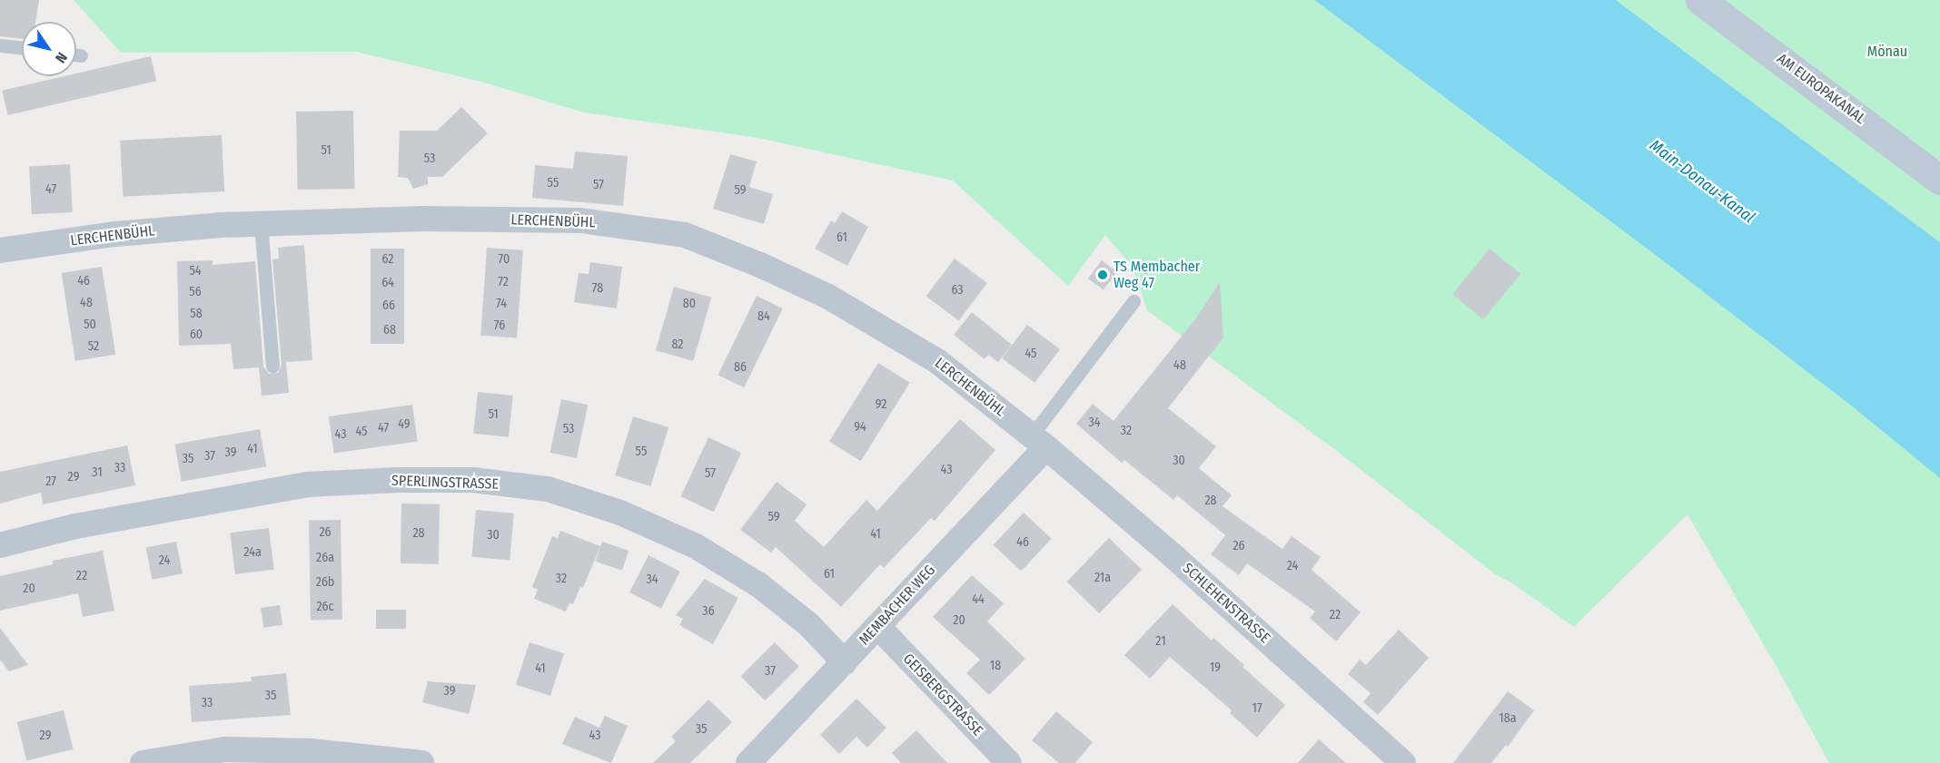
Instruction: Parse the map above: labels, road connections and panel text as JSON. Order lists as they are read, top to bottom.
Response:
{
  "streets": {
    "main road": ["AM EUROPAKANAL"],
    "street": [
      "LERCHENBÜHL",
      "SPERLINGSTRASSE",
      "SCHLEHENSTRASSE",
      "MEMBACHER WEG",
      "GEISBERGSTRASSE"
    ]
  },
  "crossings": [
    ["LERCHENBÜHL", "SCHLEHENSTRASSE"],
    ["LERCHENBÜHL", "MEMBACHER WEG"],
    ["SPERLINGSTRASSE", "MEMBACHER WEG"],
    ["SCHLEHENSTRASSE", "MEMBACHER WEG"],
    ["MEMBACHER WEG", "GEISBERGSTRASSE"]
  ],
  "water": ["Main-Donau-Kanal"],
  "parks": ["Mönau"],
  "places": ["TS Membacher Weg 47"],
  "house_numbers": [
    "51",
    "53",
    "55",
    "57",
    "47",
    "59",
    "61",
    "62",
    "70",
    "54",
    "46",
    "72",
    "64",
    "78",
    "63",
    "56",
    "48",
    "74",
    "80",
    "66",
    "58",
    "84",
    "50",
    "76",
    "68",
    "60",
    "82",
    "52",
    "45",
    "48",
    "86",
    "92",
    "51",
    "34",
    "49",
    "94",
    "47",
    "53",
    "32",
    "45",
    "43",
    "41",
    "55",
    "39",
    "37",
    "35",
    "30",
    "33",
    "43",
    "31",
    "57",
    "29",
    "27",
    "28",
    "59",
    "26",
    "28",
    "41",
    "30",
    "46",
    "26",
    "24a",
    "26a",
    "24",
    "24",
    "61",
    "22",
    "21a",
    "32",
    "34",
    "26b",
    "20",
    "44",
    "26c",
    "36",
    "22",
    "20",
    "21",
    "18",
    "19",
    "41",
    "37",
    "39",
    "35",
    "33",
    "17",
    "18a",
    "35",
    "29",
    "43"
  ],
  "north": "bottom right"
}
